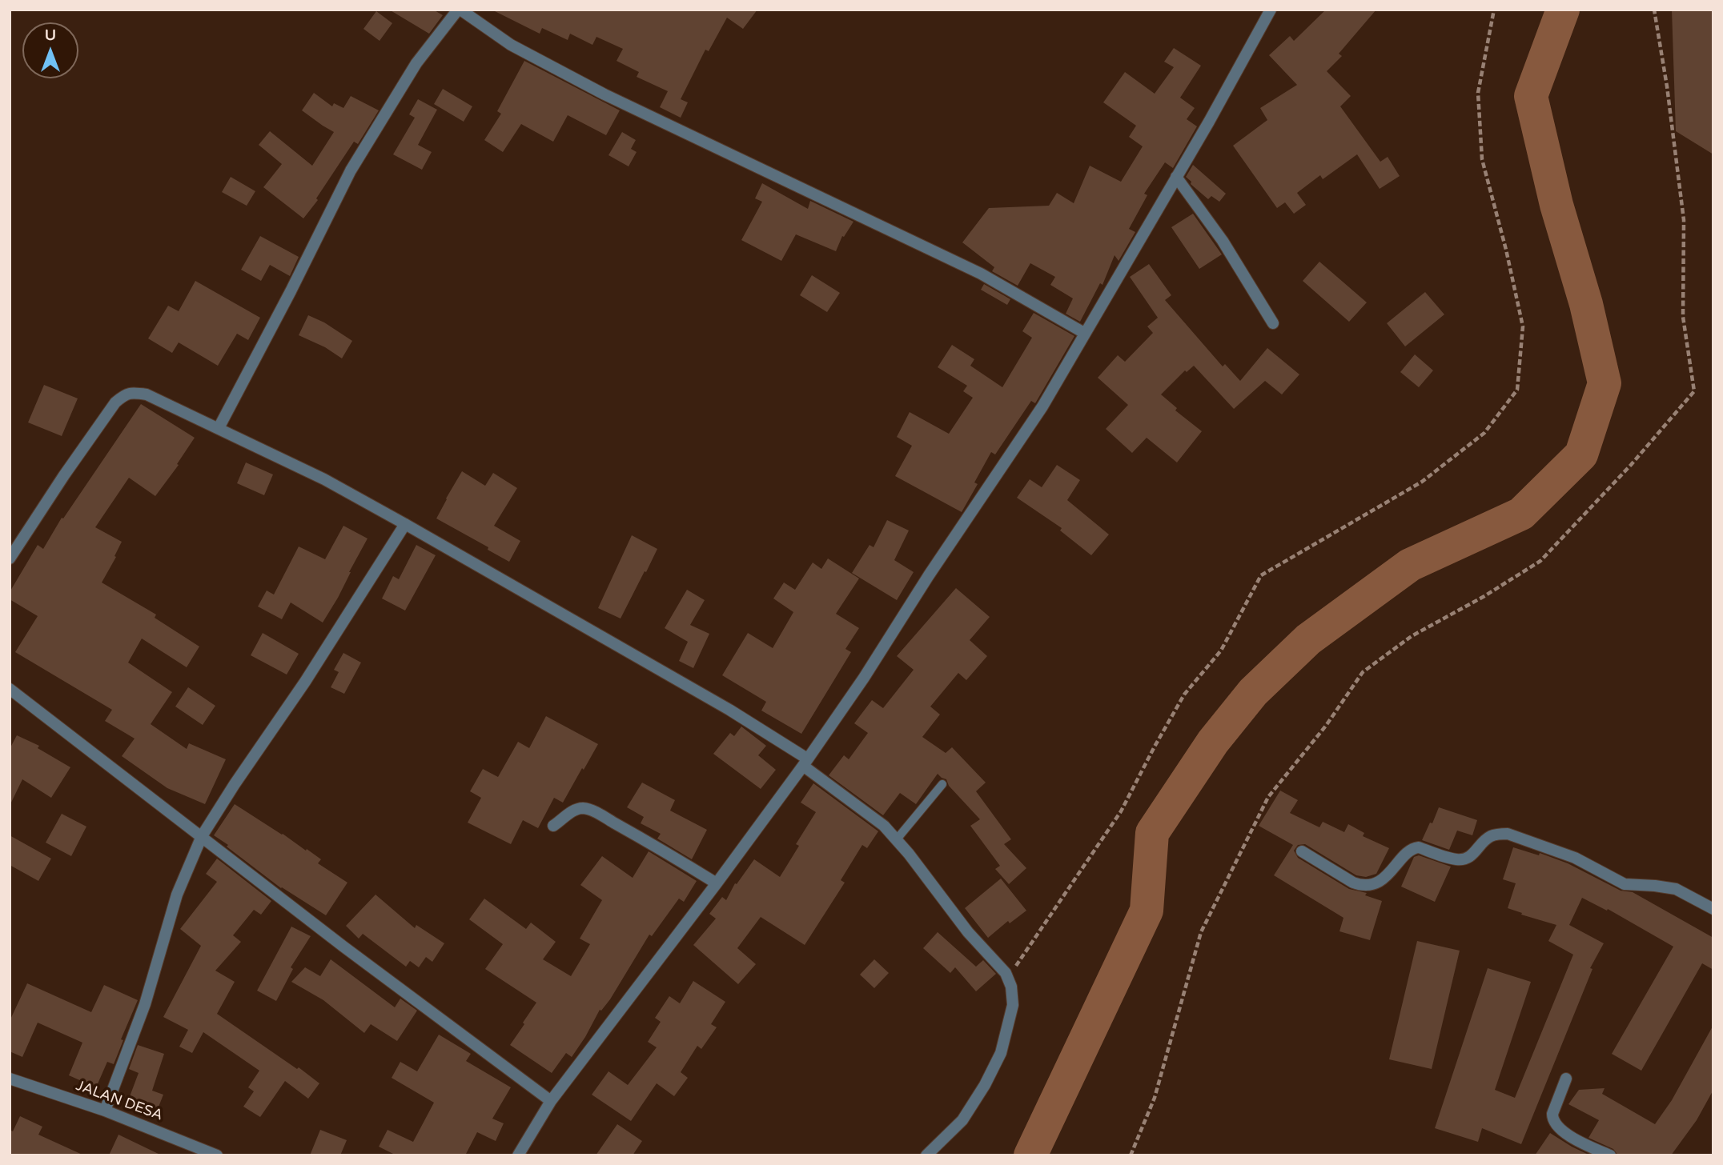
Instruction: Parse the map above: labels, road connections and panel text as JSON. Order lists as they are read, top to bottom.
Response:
{
  "streets": {
    "street": ["JALAN DESA"]
  },
  "north": "top"
}
